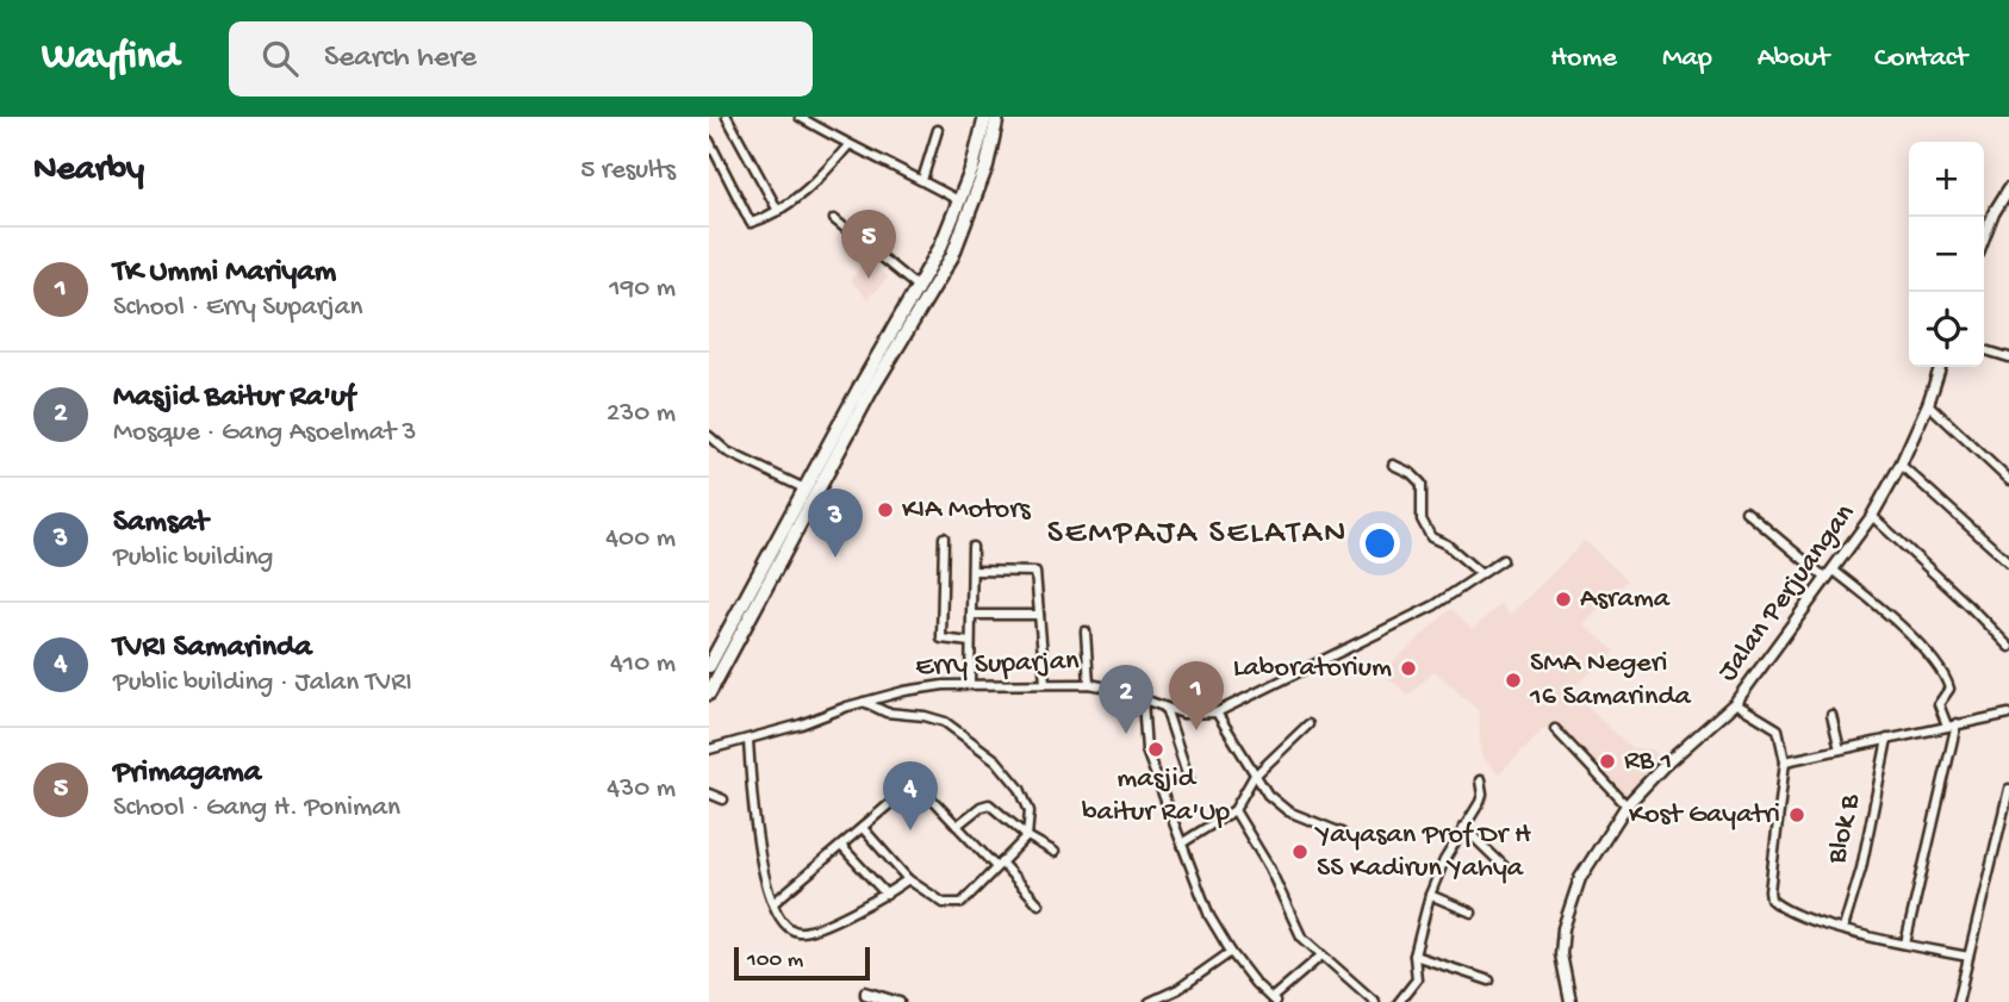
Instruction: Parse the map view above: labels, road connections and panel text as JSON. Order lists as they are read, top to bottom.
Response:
{
  "streets": {
    "street": ["Jalan Perjuangan", "Erry Suparjan", "Blok B"]
  },
  "districts": ["SEMPAJA SELATAN"],
  "places": [
    "KIA Motors",
    "Asrama",
    "Laboratorium",
    "SMA Negeri 16 Samarinda",
    "masjid baitur Ra'Up",
    "RB 1",
    "Kost Gayatri",
    "Yayasan Prof Dr H SS Kadirun Yahya"
  ],
  "scale_bar": "100 m",
  "page": {
    "header": "Wayfind",
    "search": "Search here",
    "nav": [
      "Home",
      "Map",
      "About",
      "Contact"
    ],
    "heading": ["Nearby", "5 results"],
    "map_buttons": ["+", "−"],
    "pins": [
      "5",
      "3",
      "1",
      "2",
      "4"
    ],
    "list": [
      {
        "mark": "1",
        "name": "TK Ummi Mariyam",
        "note": "School · Erry Suparjan",
        "value": "190 m"
      },
      {
        "mark": "2",
        "name": "Masjid Baitur Ra'uf",
        "note": "Mosque · Gang Asoelmat 3",
        "value": "230 m"
      },
      {
        "mark": "3",
        "name": "Samsat",
        "note": "Public building",
        "value": "400 m"
      },
      {
        "mark": "4",
        "name": "TVRI Samarinda",
        "note": "Public building · Jalan TVRI",
        "value": "410 m"
      },
      {
        "mark": "5",
        "name": "Primagama",
        "note": "School · Gang H. Poniman",
        "value": "430 m"
      }
    ],
    "scale": "100 m"
  }
}
